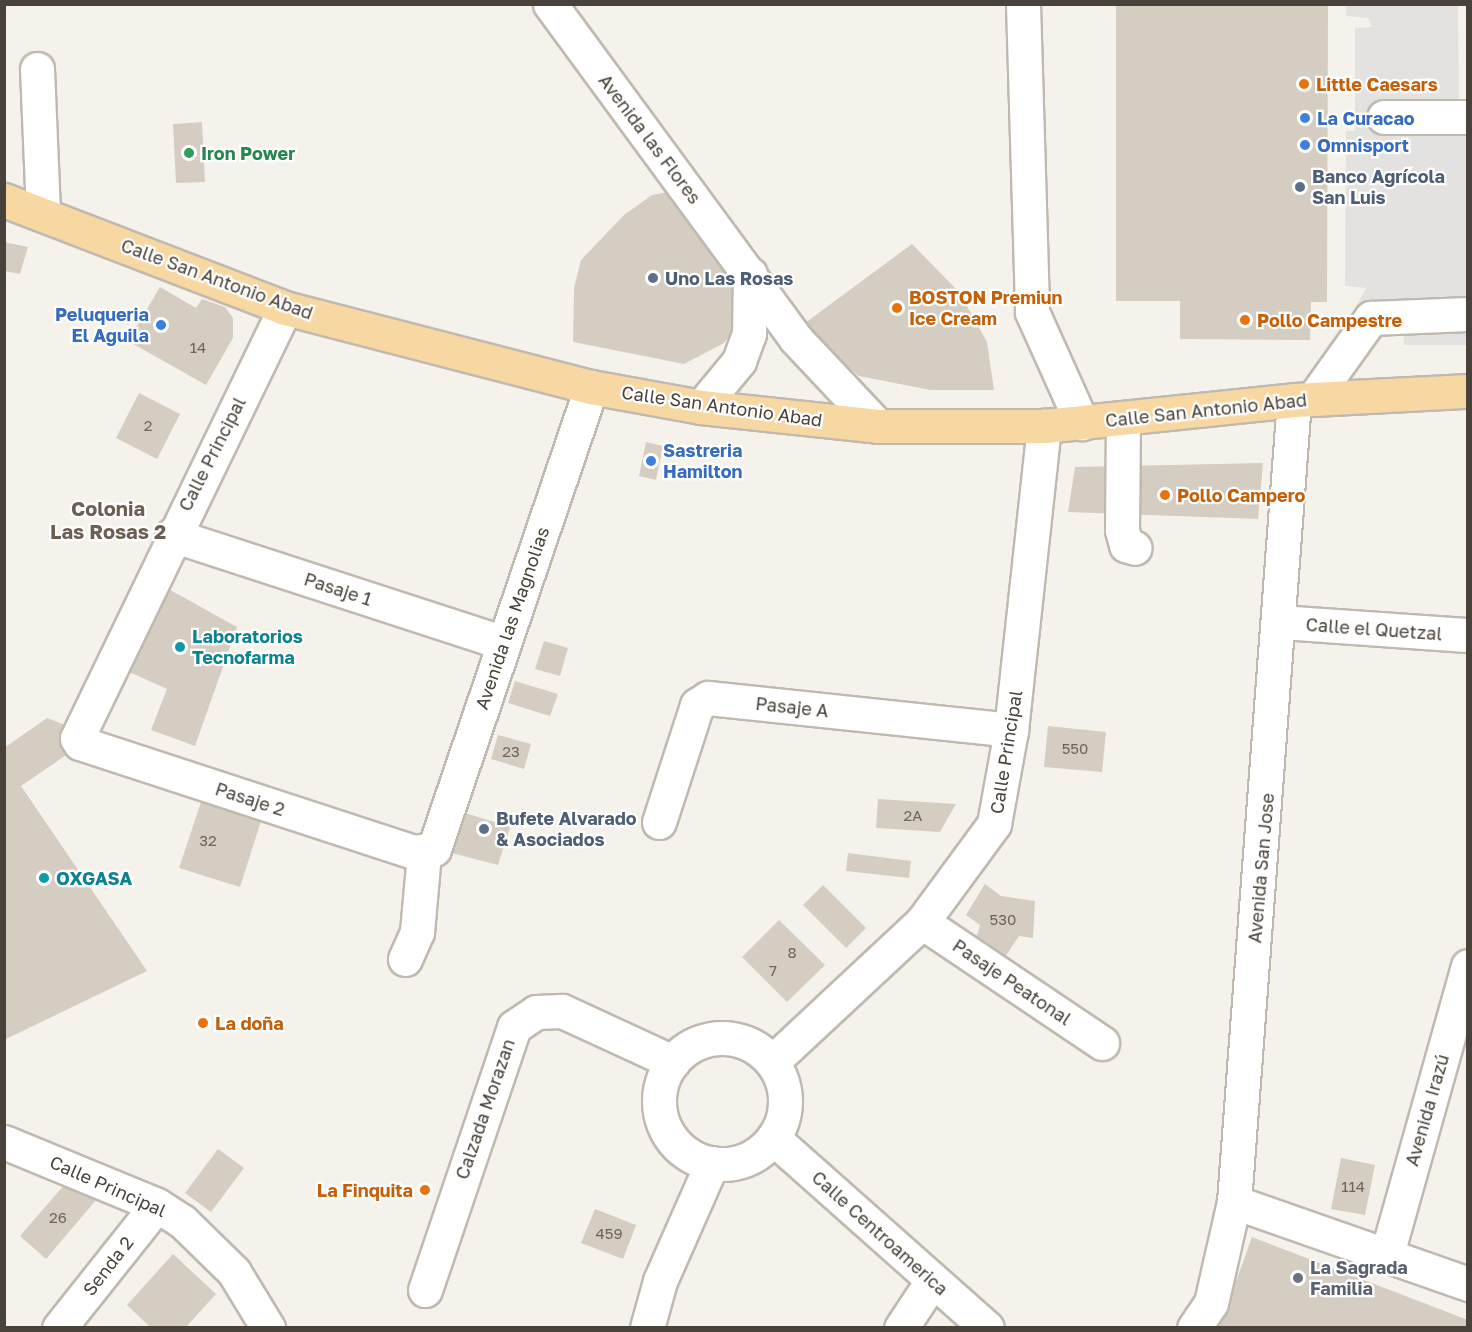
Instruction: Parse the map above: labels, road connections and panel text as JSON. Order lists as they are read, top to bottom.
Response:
{
  "streets": {
    "main road": ["Calle San Antonio Abad"],
    "street": [
      "Avenida las Flores",
      "Calle Principal",
      "Pasaje 1",
      "Avenida las Magnolias",
      "Calle el Quetzal",
      "Pasaje A",
      "Pasaje 2",
      "Avenida San Jose",
      "Pasaje Peatonal",
      "Calzada Morazan",
      "Avenida Irazú",
      "Calle Centroamerica",
      "Senda 2"
    ]
  },
  "crossings": [
    ["Avenida las Flores", "Calle San Antonio Abad"],
    ["Calle San Antonio Abad", "Calle Principal"],
    ["Calle San Antonio Abad", "Avenida las Magnolias"],
    ["Calle San Antonio Abad", "Avenida San Jose"],
    ["Calle Principal", "Pasaje 1"],
    ["Calle Principal", "Pasaje A"],
    ["Calle Principal", "Pasaje 2"],
    ["Calle Principal", "Pasaje Peatonal"],
    ["Calle Principal", "Calzada Morazan"],
    ["Calle Principal", "Calle Centroamerica"],
    ["Calle Principal", "Senda 2"],
    ["Pasaje 1", "Avenida las Magnolias"],
    ["Avenida las Magnolias", "Pasaje 2"],
    ["Calle el Quetzal", "Avenida San Jose"],
    ["Calzada Morazan", "Calle Centroamerica"]
  ],
  "districts": ["Colonia Las Rosas 2"],
  "places": [
    "Little Caesars",
    "La Curacao",
    "Omnisport",
    "Iron Power",
    "Banco Agrícola San Luis",
    "Uno Las Rosas",
    "BOSTON Premiun Ice Cream",
    "Pollo Campestre",
    "Peluqueria El Aguila",
    "Sastreria Hamilton",
    "Pollo Campero",
    "Laboratorios Tecnofarma",
    "Bufete Alvarado & Asociados",
    "OXGASA",
    "La doña",
    "La Finquita",
    "La Sagrada Familia"
  ],
  "house_numbers": [
    "14",
    "2",
    "550",
    "23",
    "2A",
    "32",
    "530",
    "8",
    "7",
    "114",
    "26",
    "459"
  ]
}
